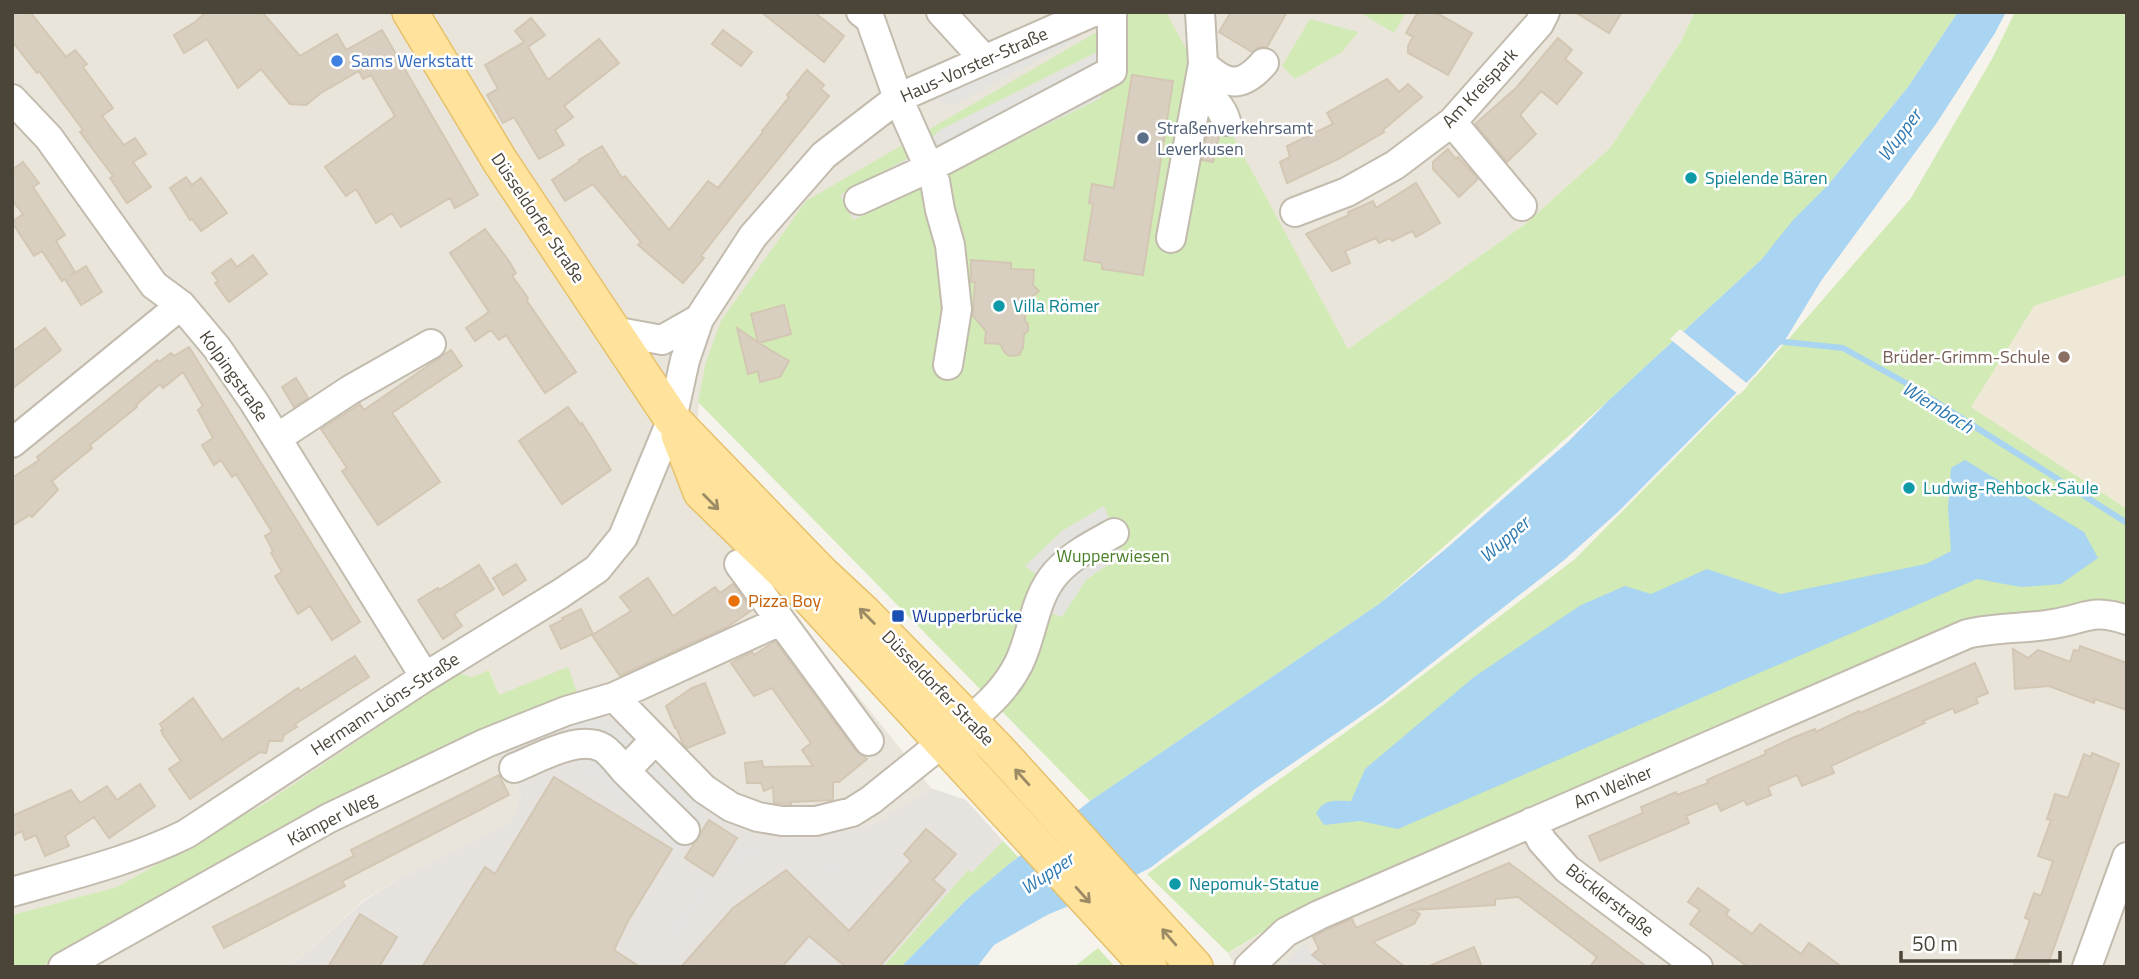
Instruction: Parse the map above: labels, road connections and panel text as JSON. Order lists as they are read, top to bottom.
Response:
{
  "streets": {
    "main road": ["Düsseldorfer Straße"],
    "street": [
      "Haus-Vorster-Straße",
      "Am Kreispark",
      "Kolpingstraße",
      "Hermann-Löns-Straße",
      "Am Weiher",
      "Kämper Weg",
      "Böcklerstraße"
    ]
  },
  "crossings": [
    ["Haus-Vorster-Straße", "Düsseldorfer Straße"],
    ["Haus-Vorster-Straße", "Hermann-Löns-Straße"],
    ["Düsseldorfer Straße", "Hermann-Löns-Straße"],
    ["Kolpingstraße", "Hermann-Löns-Straße"],
    ["Am Weiher", "Böcklerstraße"]
  ],
  "water": ["Wupper", "Wiembach"],
  "parks": ["Wupperwiesen"],
  "places": {
    "other": [
      "Sams Werkstatt",
      "Straßenverkehrsamt Leverkusen",
      "Spielende Bären",
      "Villa Römer",
      "Brüder-Grimm-Schule",
      "Ludwig-Rehbock-Säule",
      "Pizza Boy",
      "Nepomuk-Statue"
    ],
    "transit": ["Wupperbrücke"]
  },
  "scale_bar": "50 m"
}
